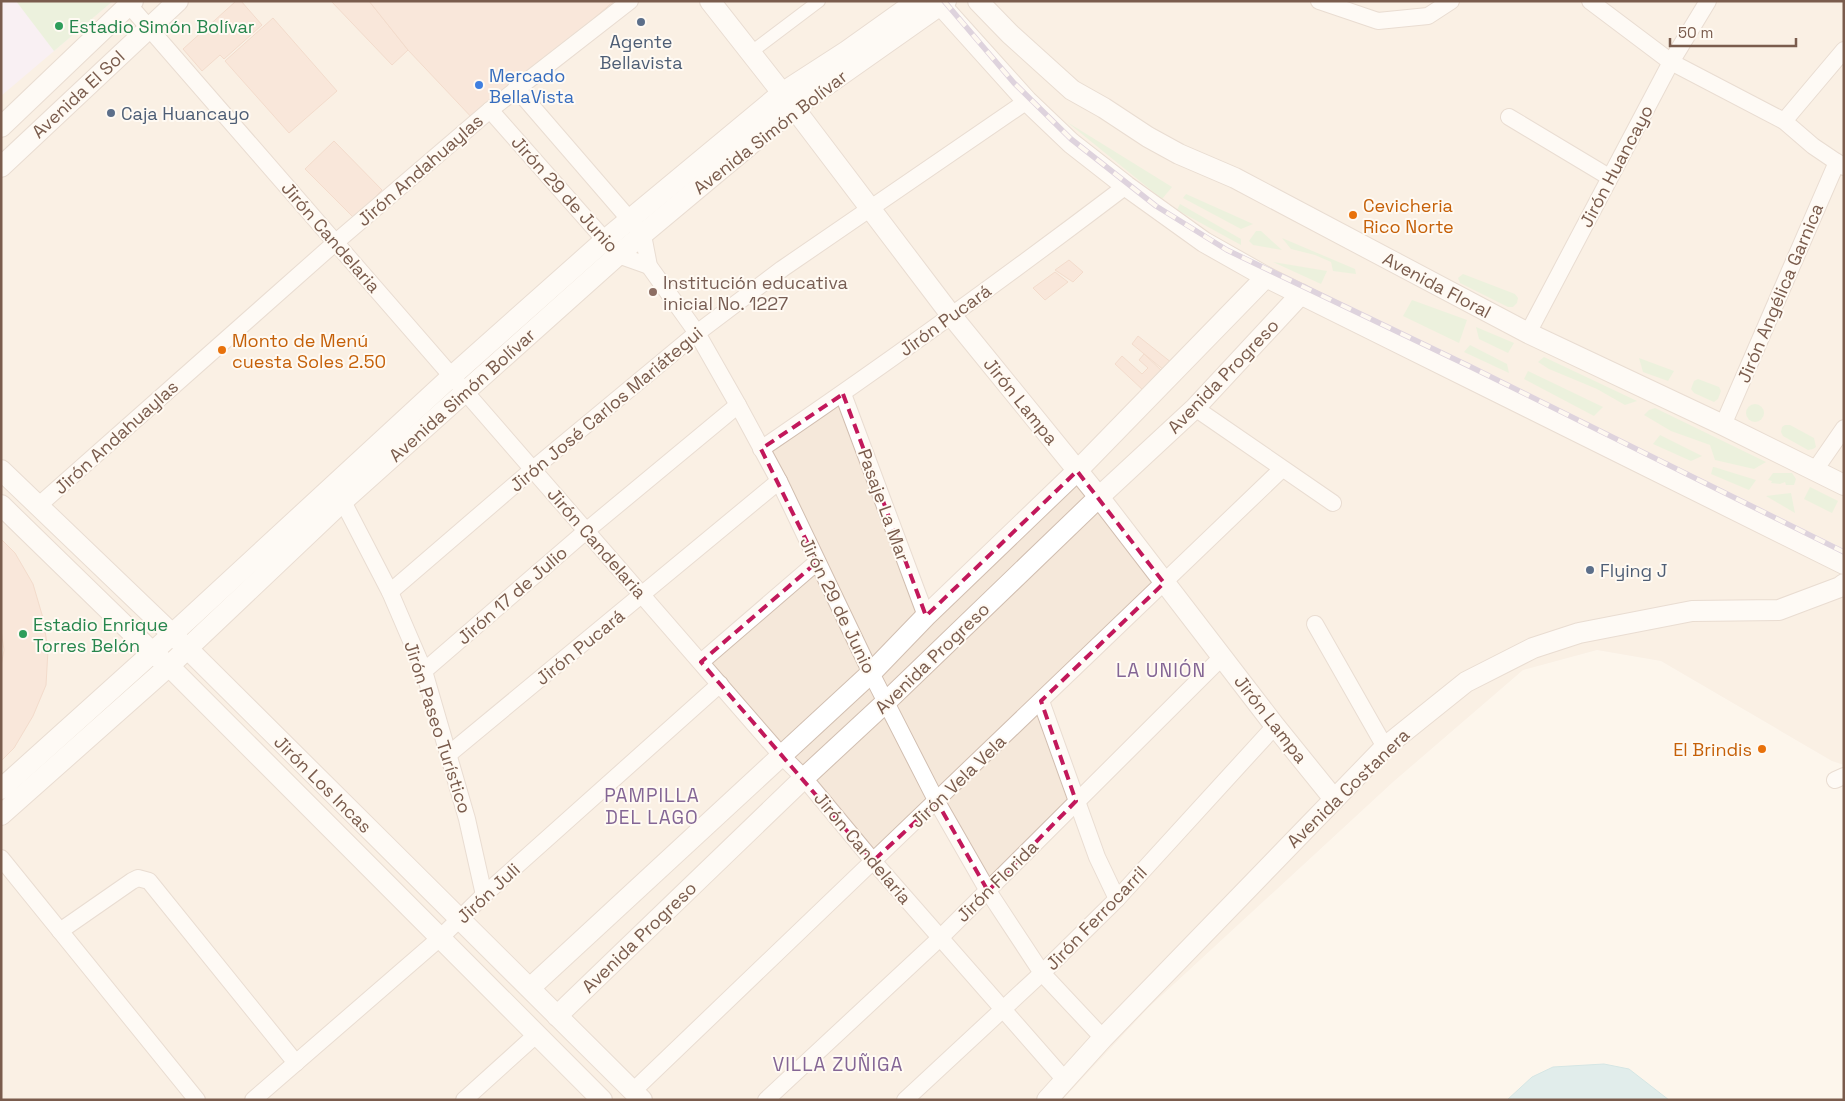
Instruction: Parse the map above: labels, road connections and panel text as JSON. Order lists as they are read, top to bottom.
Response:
{
  "streets": {
    "street": [
      "Avenida El Sol",
      "Avenida Simón Bolívar",
      "Jirón Huancayo",
      "Jirón Andahuaylas",
      "Jirón 29 de Junio",
      "Jirón Candelaria",
      "Avenida Floral",
      "Jirón Angélica Garnica",
      "Jirón Pucará",
      "Avenida Progreso",
      "Jirón Lampa",
      "Jirón José Carlos Mariátegui",
      "Pasaje La Mar",
      "Jirón 17 de Julio",
      "Jirón Paseo Turístico",
      "Jirón Vela Vela",
      "Jirón Los Incas",
      "Avenida Costanera",
      "Jirón Florida",
      "Jirón Juli",
      "Jirón Ferrocarril"
    ]
  },
  "crossings": [
    ["Avenida El Sol", "Jirón Candelaria"],
    ["Avenida Simón Bolívar", "Jirón 29 de Junio"],
    ["Avenida Simón Bolívar", "Jirón Candelaria"],
    ["Avenida Simón Bolívar", "Jirón Lampa"],
    ["Avenida Simón Bolívar", "Jirón Paseo Turístico"],
    ["Avenida Simón Bolívar", "Jirón Los Incas"],
    ["Jirón Huancayo", "Avenida Floral"],
    ["Jirón Andahuaylas", "Jirón 29 de Junio"],
    ["Jirón Andahuaylas", "Jirón Candelaria"],
    ["Jirón Andahuaylas", "Jirón Los Incas"],
    ["Jirón 29 de Junio", "Jirón Pucará"],
    ["Jirón 29 de Junio", "Avenida Progreso"],
    ["Jirón 29 de Junio", "Jirón José Carlos Mariátegui"],
    ["Jirón 29 de Junio", "Jirón 17 de Julio"],
    ["Jirón 29 de Junio", "Jirón Vela Vela"],
    ["Jirón 29 de Junio", "Avenida Costanera"],
    ["Jirón 29 de Junio", "Jirón Florida"],
    ["Jirón 29 de Junio", "Jirón Ferrocarril"],
    ["Jirón Candelaria", "Jirón Pucará"],
    ["Jirón Candelaria", "Avenida Progreso"],
    ["Jirón Candelaria", "Jirón José Carlos Mariátegui"],
    ["Jirón Candelaria", "Jirón 17 de Julio"],
    ["Jirón Candelaria", "Jirón Vela Vela"],
    ["Jirón Candelaria", "Avenida Costanera"],
    ["Jirón Candelaria", "Jirón Florida"],
    ["Jirón Candelaria", "Jirón Juli"],
    ["Jirón Candelaria", "Jirón Ferrocarril"],
    ["Avenida Floral", "Jirón Angélica Garnica"],
    ["Jirón Pucará", "Jirón Lampa"],
    ["Jirón Pucará", "Pasaje La Mar"],
    ["Jirón Pucará", "Jirón Paseo Turístico"],
    ["Avenida Progreso", "Jirón Lampa"],
    ["Avenida Progreso", "Pasaje La Mar"],
    ["Avenida Progreso", "Jirón Los Incas"],
    ["Jirón Lampa", "Jirón José Carlos Mariátegui"],
    ["Jirón Lampa", "Jirón Vela Vela"],
    ["Jirón Lampa", "Avenida Costanera"],
    ["Jirón Lampa", "Jirón Florida"],
    ["Jirón Lampa", "Jirón Ferrocarril"],
    ["Jirón José Carlos Mariátegui", "Jirón Paseo Turístico"],
    ["Jirón 17 de Julio", "Jirón Paseo Turístico"],
    ["Jirón Paseo Turístico", "Jirón Juli"],
    ["Jirón Vela Vela", "Jirón Los Incas"],
    ["Jirón Los Incas", "Jirón Juli"]
  ],
  "districts": ["LA UNIÓN", "PAMPILLA DEL LAGO", "VILLA ZUÑIGA"],
  "places": [
    "Agente Bellavista",
    "Estadio Simón Bolívar",
    "Mercado BellaVista",
    "Caja Huancayo",
    "Cevicheria Rico Norte",
    "Institución educativa inicial No. 1227",
    "Monto de Menú cuesta Soles 2.50",
    "Flying J",
    "Estadio Enrique Torres Belón",
    "El Brindis"
  ],
  "scale_bar": "50 m"
}
